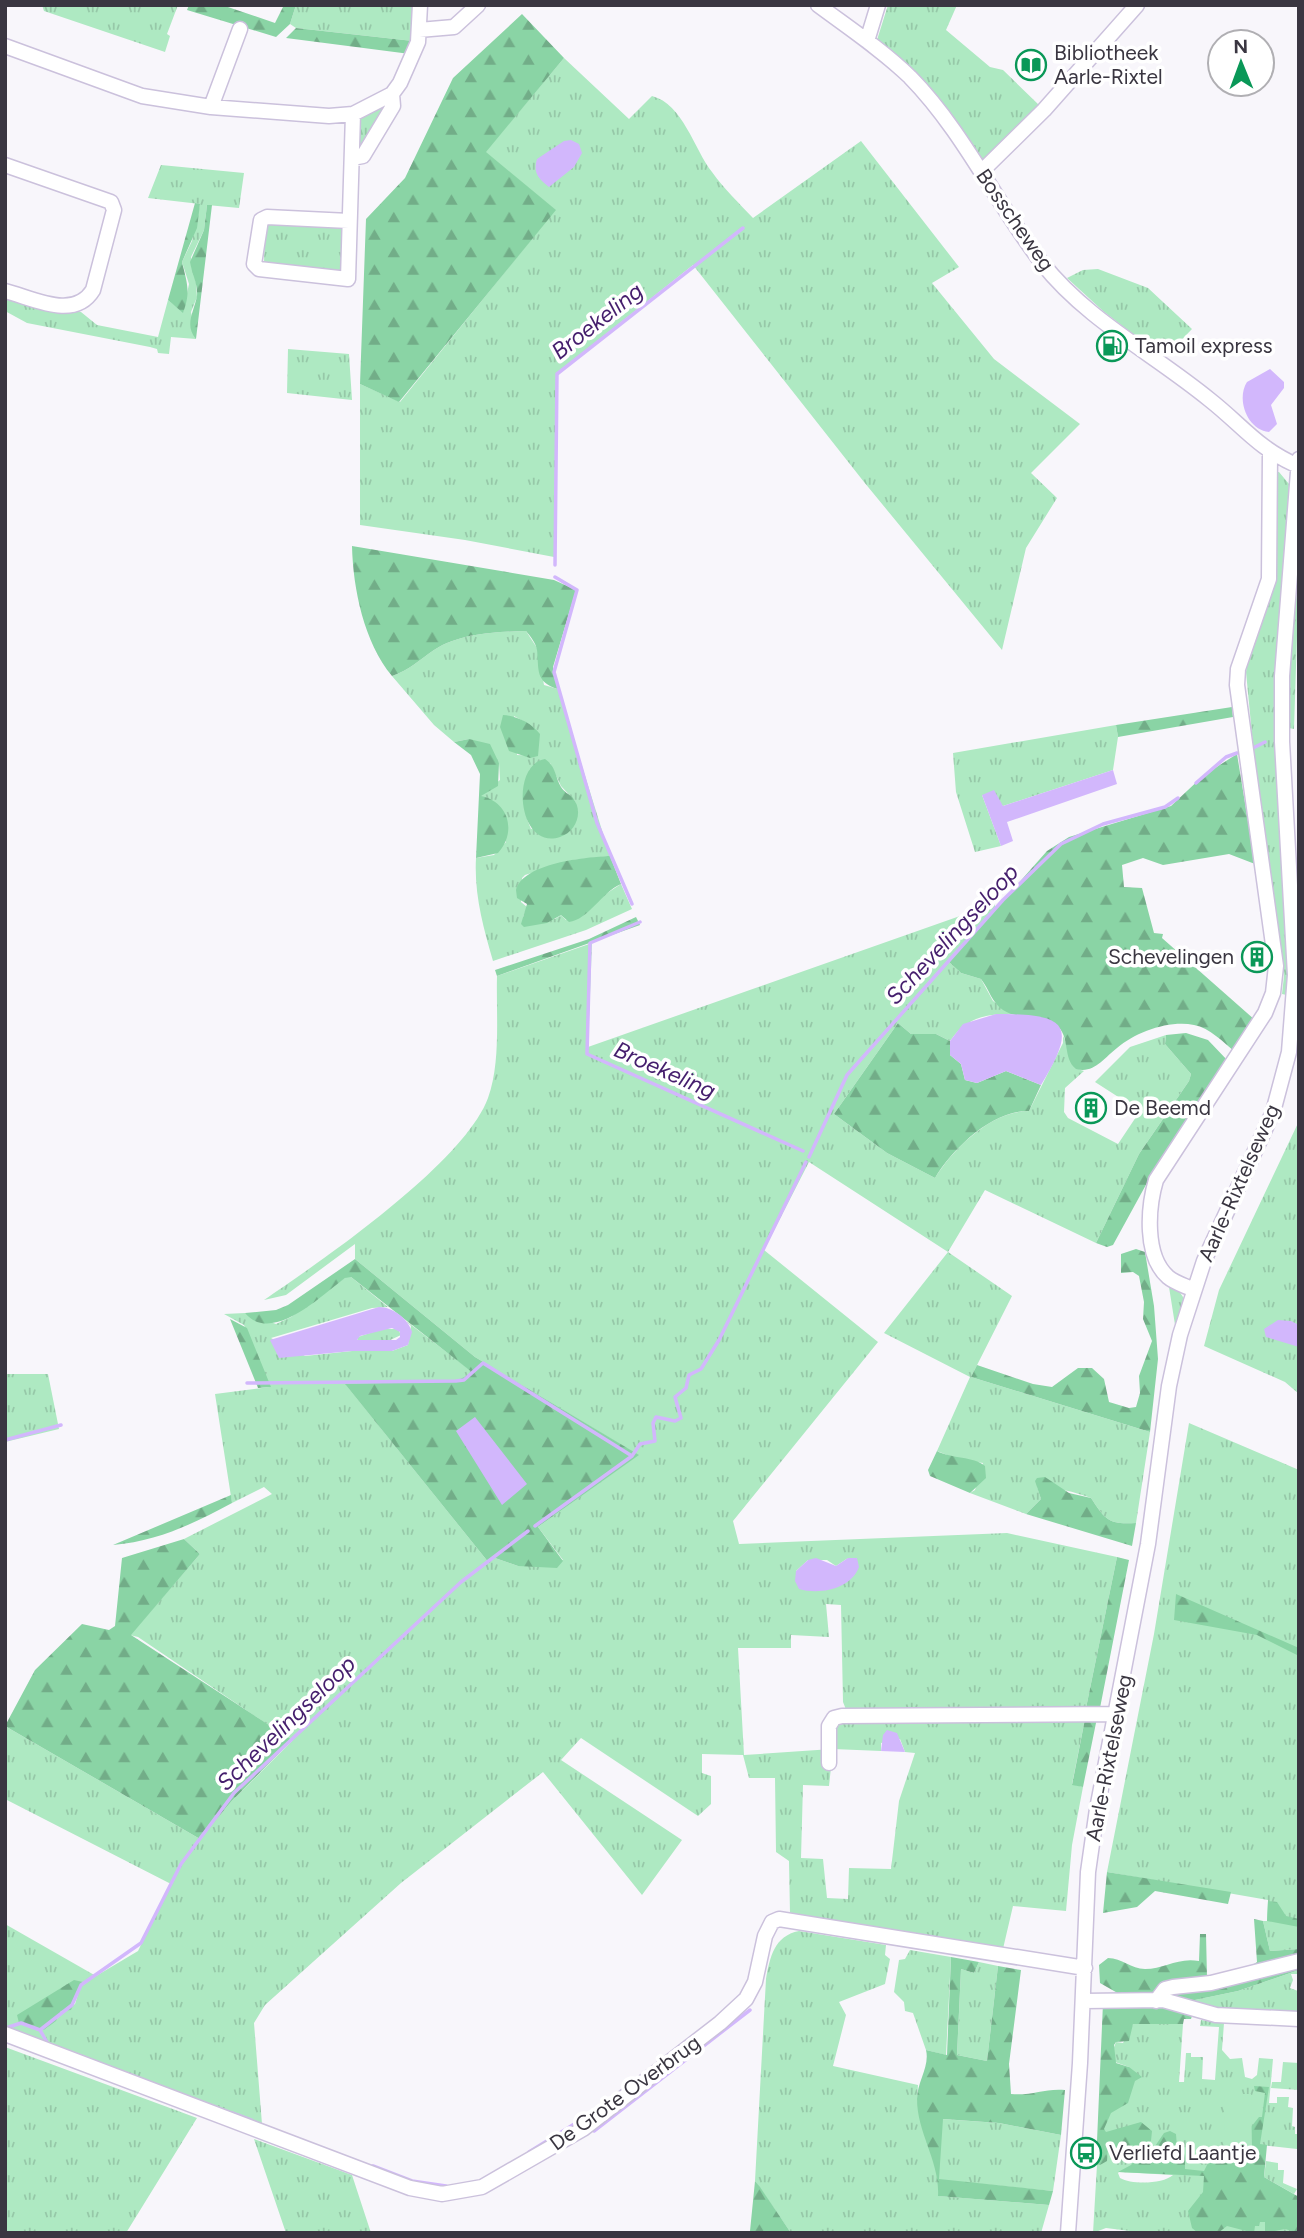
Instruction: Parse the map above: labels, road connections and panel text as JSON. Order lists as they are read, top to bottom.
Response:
{
  "streets": {
    "street": ["Bosscheweg", "Aarle-Rixtelseweg", "De Grote Overbrug"]
  },
  "crossings": [
    ["Bosscheweg", "Aarle-Rixtelseweg"],
    ["Aarle-Rixtelseweg", "De Grote Overbrug"]
  ],
  "water": ["Broekeling", "Schevelingseloop"],
  "places": {
    "library": ["Bibliotheek Aarle-Rixtel"],
    "fuel station": ["Tamoil express"],
    "building": ["Schevelingen", "De Beemd"],
    "bus stop": ["Verliefd Laantje"]
  },
  "north": "top"
}
